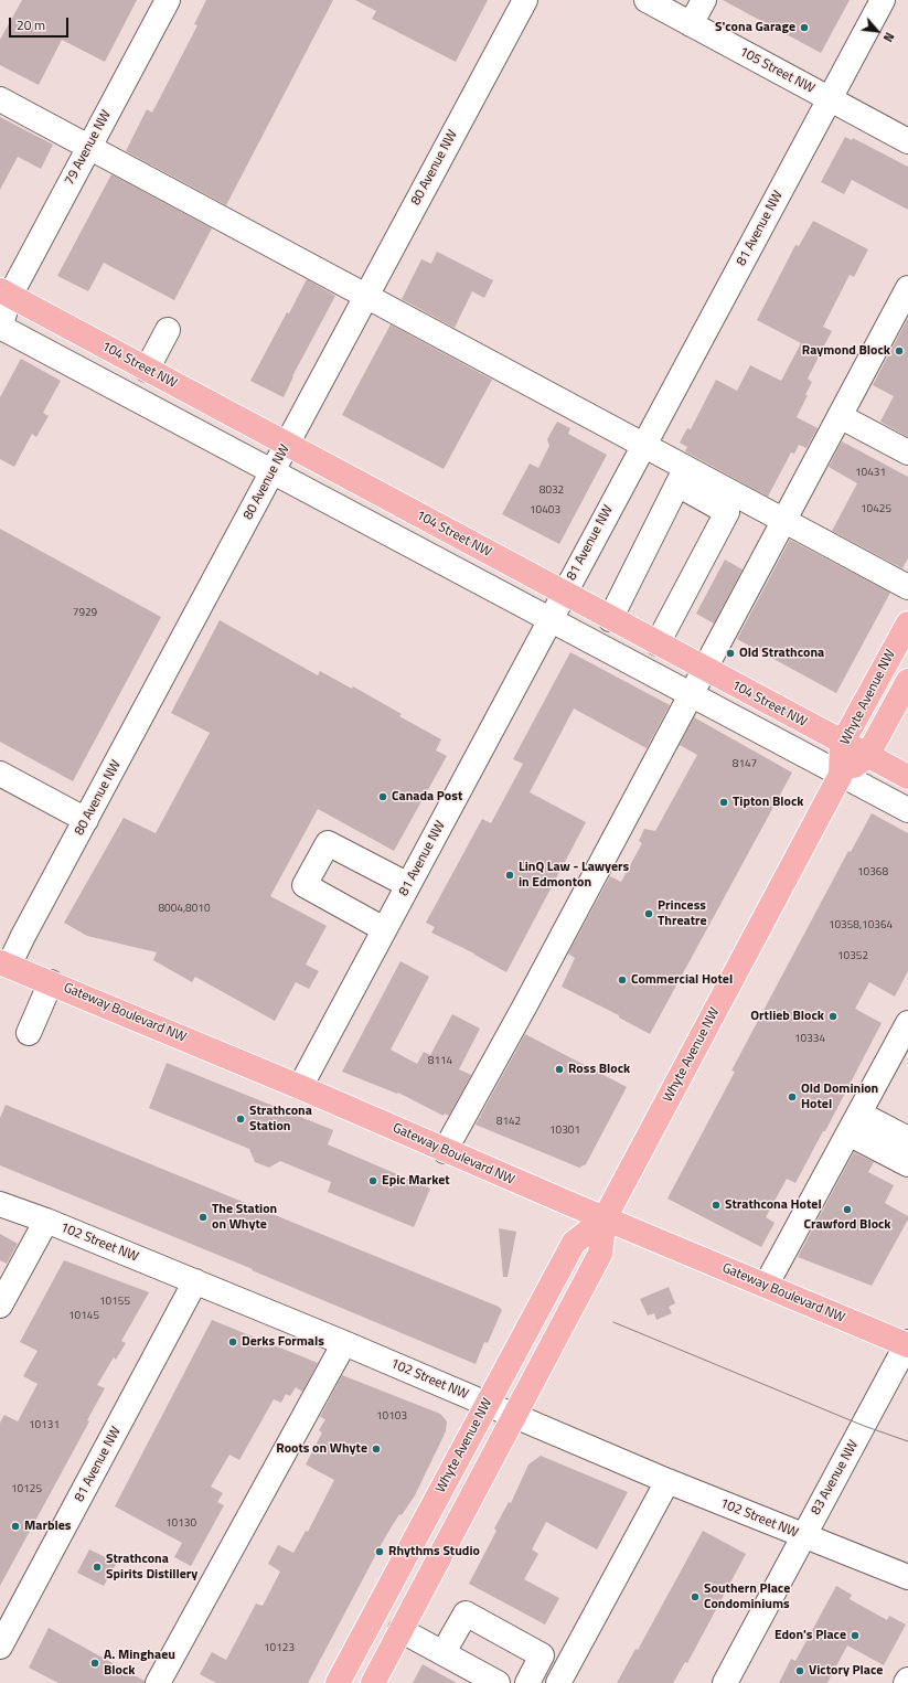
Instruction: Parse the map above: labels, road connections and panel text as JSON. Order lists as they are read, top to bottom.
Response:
{
  "streets": {
    "main road": ["104 Street NW", "Whyte Avenue NW", "Gateway Boulevard NW"],
    "street": [
      "105 Street NW",
      "79 Avenue NW",
      "80 Avenue NW",
      "81 Avenue NW",
      "102 Street NW",
      "83 Avenue NW"
    ]
  },
  "crossings": [
    ["105 Street NW", "81 Avenue NW"],
    ["79 Avenue NW", "104 Street NW"],
    ["80 Avenue NW", "104 Street NW"],
    ["80 Avenue NW", "Gateway Boulevard NW"],
    ["81 Avenue NW", "104 Street NW"],
    ["81 Avenue NW", "Gateway Boulevard NW"],
    ["81 Avenue NW", "102 Street NW"],
    ["104 Street NW", "Whyte Avenue NW"],
    ["Whyte Avenue NW", "Gateway Boulevard NW"],
    ["Whyte Avenue NW", "102 Street NW"],
    ["Gateway Boulevard NW", "83 Avenue NW"],
    ["102 Street NW", "83 Avenue NW"]
  ],
  "places": [
    "S'cona Garage",
    "Raymond Block",
    "Old Strathcona",
    "Canada Post",
    "Tipton Block",
    "LinQ Law - Lawyers in Edmonton",
    "Princess Threatre",
    "Commercial Hotel",
    "Ortlieb Block",
    "Ross Block",
    "Old Dominion Hotel",
    "Strathcona Station",
    "Epic Market",
    "Strathcona Hotel",
    "Crawford Block",
    "The Station on Whyte",
    "Derks Formals",
    "Roots on Whyte",
    "Marbles",
    "Rhythms Studio",
    "Strathcona Spirits Distillery",
    "Southern Place Condominiums",
    "Edon's Place",
    "A. Minghaeu Block",
    "Victory Place"
  ],
  "house_numbers": [
    "10431",
    "8032",
    "10425",
    "10403",
    "7929",
    "8147",
    "10368",
    "8004,8010",
    "10358,10364",
    "10352",
    "10334",
    "8114",
    "8142",
    "10301",
    "10155",
    "10145",
    "10103",
    "10131",
    "10125",
    "10130",
    "10123"
  ],
  "scale_bar": "20 m",
  "north": "bottom right"
}
